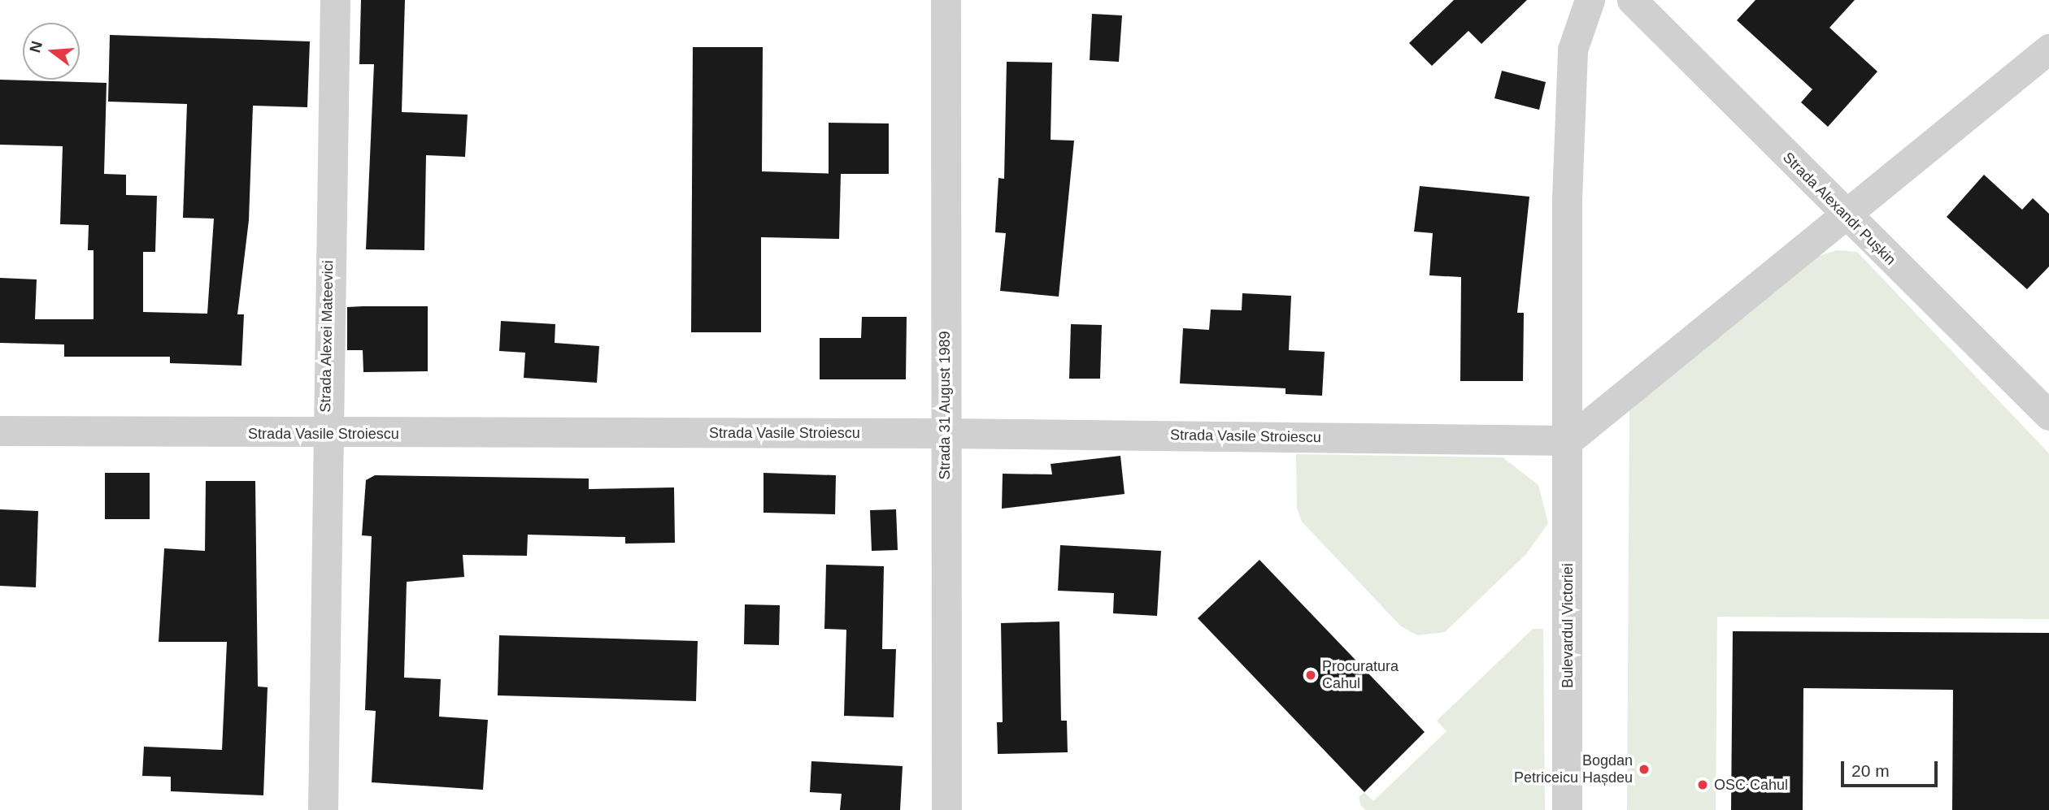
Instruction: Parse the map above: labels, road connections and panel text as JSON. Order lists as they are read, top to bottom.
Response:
{
  "streets": {
    "street": [
      "Strada Alexandr Pușkin",
      "Strada Alexei Mateevici",
      "Strada 31 August 1989",
      "Strada Vasile Stroiescu",
      "Bulevardul Victoriei"
    ]
  },
  "crossings": [
    ["Strada Alexei Mateevici", "Strada Vasile Stroiescu"],
    ["Strada 31 August 1989", "Strada Vasile Stroiescu"],
    ["Strada Vasile Stroiescu", "Bulevardul Victoriei"]
  ],
  "places": ["Procuratura Cahul", "Bogdan Petriceicu Hașdeu", "OSC Cahul"],
  "scale_bar": "20 m",
  "north": "left"
}
